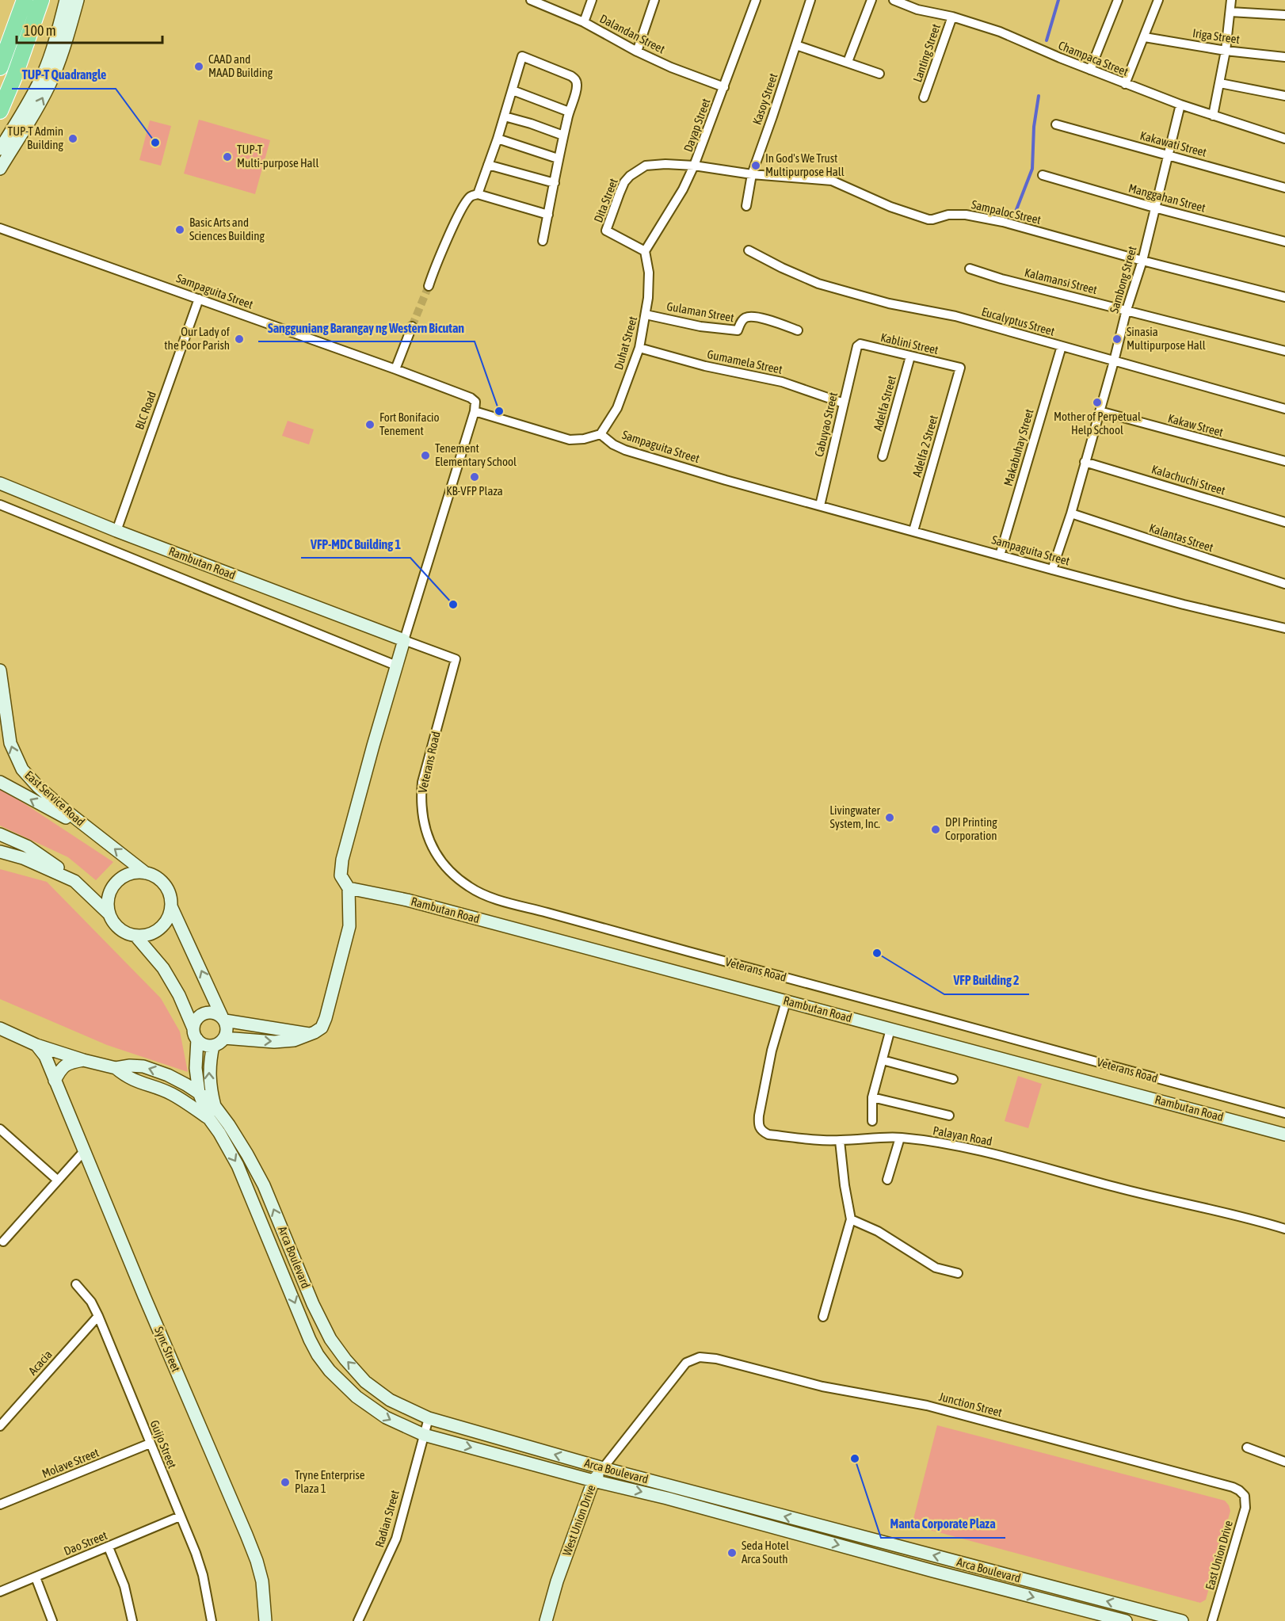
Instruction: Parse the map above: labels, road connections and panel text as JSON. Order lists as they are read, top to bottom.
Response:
{
  "streets": {
    "street": [
      "Dalandan Street",
      "Iriga Street",
      "Lanting Street",
      "Champaca Street",
      "Kasoy Street",
      "Dayap Street",
      "Kakawati Street",
      "Manggahan Street",
      "Dita Street",
      "Sampaloc Street",
      "Sambong Street",
      "Kalamansi Street",
      "Sampaguita Street",
      "Gulaman Street",
      "Eucalyptus Street",
      "Duhat Street",
      "Kablini Street",
      "Gumamela Street",
      "Adelfa Street",
      "BLC Road",
      "Cabuyao Street",
      "Kakaw Street",
      "Adelfa 2 Street",
      "Makabuhay Street",
      "Kalachuchi Street",
      "Kalantas Street",
      "Rambutan Road",
      "Veterans Road",
      "East Service Road",
      "Palayan Road",
      "Arca Boulevard",
      "Sync Street",
      "Acacia",
      "Junction Street",
      "Guijo Street",
      "Molave Street",
      "Radian Street",
      "West Union Drive",
      "Dao Street",
      "East Union Drive"
    ]
  },
  "crossings": [
    ["Dalandan Street", "Dayap Street"],
    ["Lanting Street", "Champaca Street"],
    ["Champaca Street", "Sambong Street"],
    ["Kasoy Street", "Sampaloc Street"],
    ["Dayap Street", "Dita Street"],
    ["Dayap Street", "Sampaloc Street"],
    ["Dayap Street", "Duhat Street"],
    ["Kakawati Street", "Sambong Street"],
    ["Manggahan Street", "Sambong Street"],
    ["Dita Street", "Sampaloc Street"],
    ["Dita Street", "Duhat Street"],
    ["Sampaloc Street", "Sambong Street"],
    ["Sambong Street", "Kalamansi Street"],
    ["Sambong Street", "Sampaguita Street"],
    ["Sambong Street", "Eucalyptus Street"],
    ["Sambong Street", "Kakaw Street"],
    ["Sambong Street", "Kalachuchi Street"],
    ["Sambong Street", "Kalantas Street"],
    ["Sampaguita Street", "Duhat Street"],
    ["Sampaguita Street", "BLC Road"],
    ["Sampaguita Street", "Cabuyao Street"],
    ["Sampaguita Street", "Adelfa 2 Street"],
    ["Sampaguita Street", "Makabuhay Street"],
    ["Gulaman Street", "Duhat Street"],
    ["Eucalyptus Street", "Makabuhay Street"],
    ["Duhat Street", "Gumamela Street"],
    ["Kablini Street", "Adelfa Street"],
    ["Kablini Street", "Cabuyao Street"],
    ["Kablini Street", "Adelfa 2 Street"],
    ["Gumamela Street", "Cabuyao Street"],
    ["BLC Road", "Rambutan Road"],
    ["Rambutan Road", "Veterans Road"],
    ["Rambutan Road", "Palayan Road"],
    ["East Service Road", "Arca Boulevard"],
    ["Arca Boulevard", "Sync Street"],
    ["Arca Boulevard", "Radian Street"],
    ["Arca Boulevard", "West Union Drive"],
    ["Acacia", "Guijo Street"],
    ["Junction Street", "West Union Drive"],
    ["Junction Street", "East Union Drive"],
    ["Guijo Street", "Molave Street"],
    ["Guijo Street", "Dao Street"]
  ],
  "places": [
    "CAAD and MAAD Building",
    "TUP-T Admin Building",
    "TUP-T Quadrangle",
    "TUP-T Multi-purpose Hall",
    "In God's We Trust Multipurpose Hall",
    "Basic Arts and Sciences Building",
    "Our Lady of the Poor Parish",
    "Sinasia Multipurpose Hall",
    "Mother of Perpetual Help School",
    "Sangguniang Barangay ng Western Bicutan",
    "Fort Bonifacio Tenement",
    "Tenement Elementary School",
    "KB-VFP Plaza",
    "VFP-MDC Building 1",
    "Livingwater System, Inc.",
    "DPI Printing Corporation",
    "VFP Building 2",
    "Manta Corporate Plaza",
    "Tryne Enterprise Plaza 1",
    "Seda Hotel Arca South"
  ],
  "scale_bar": "100 m"
}
